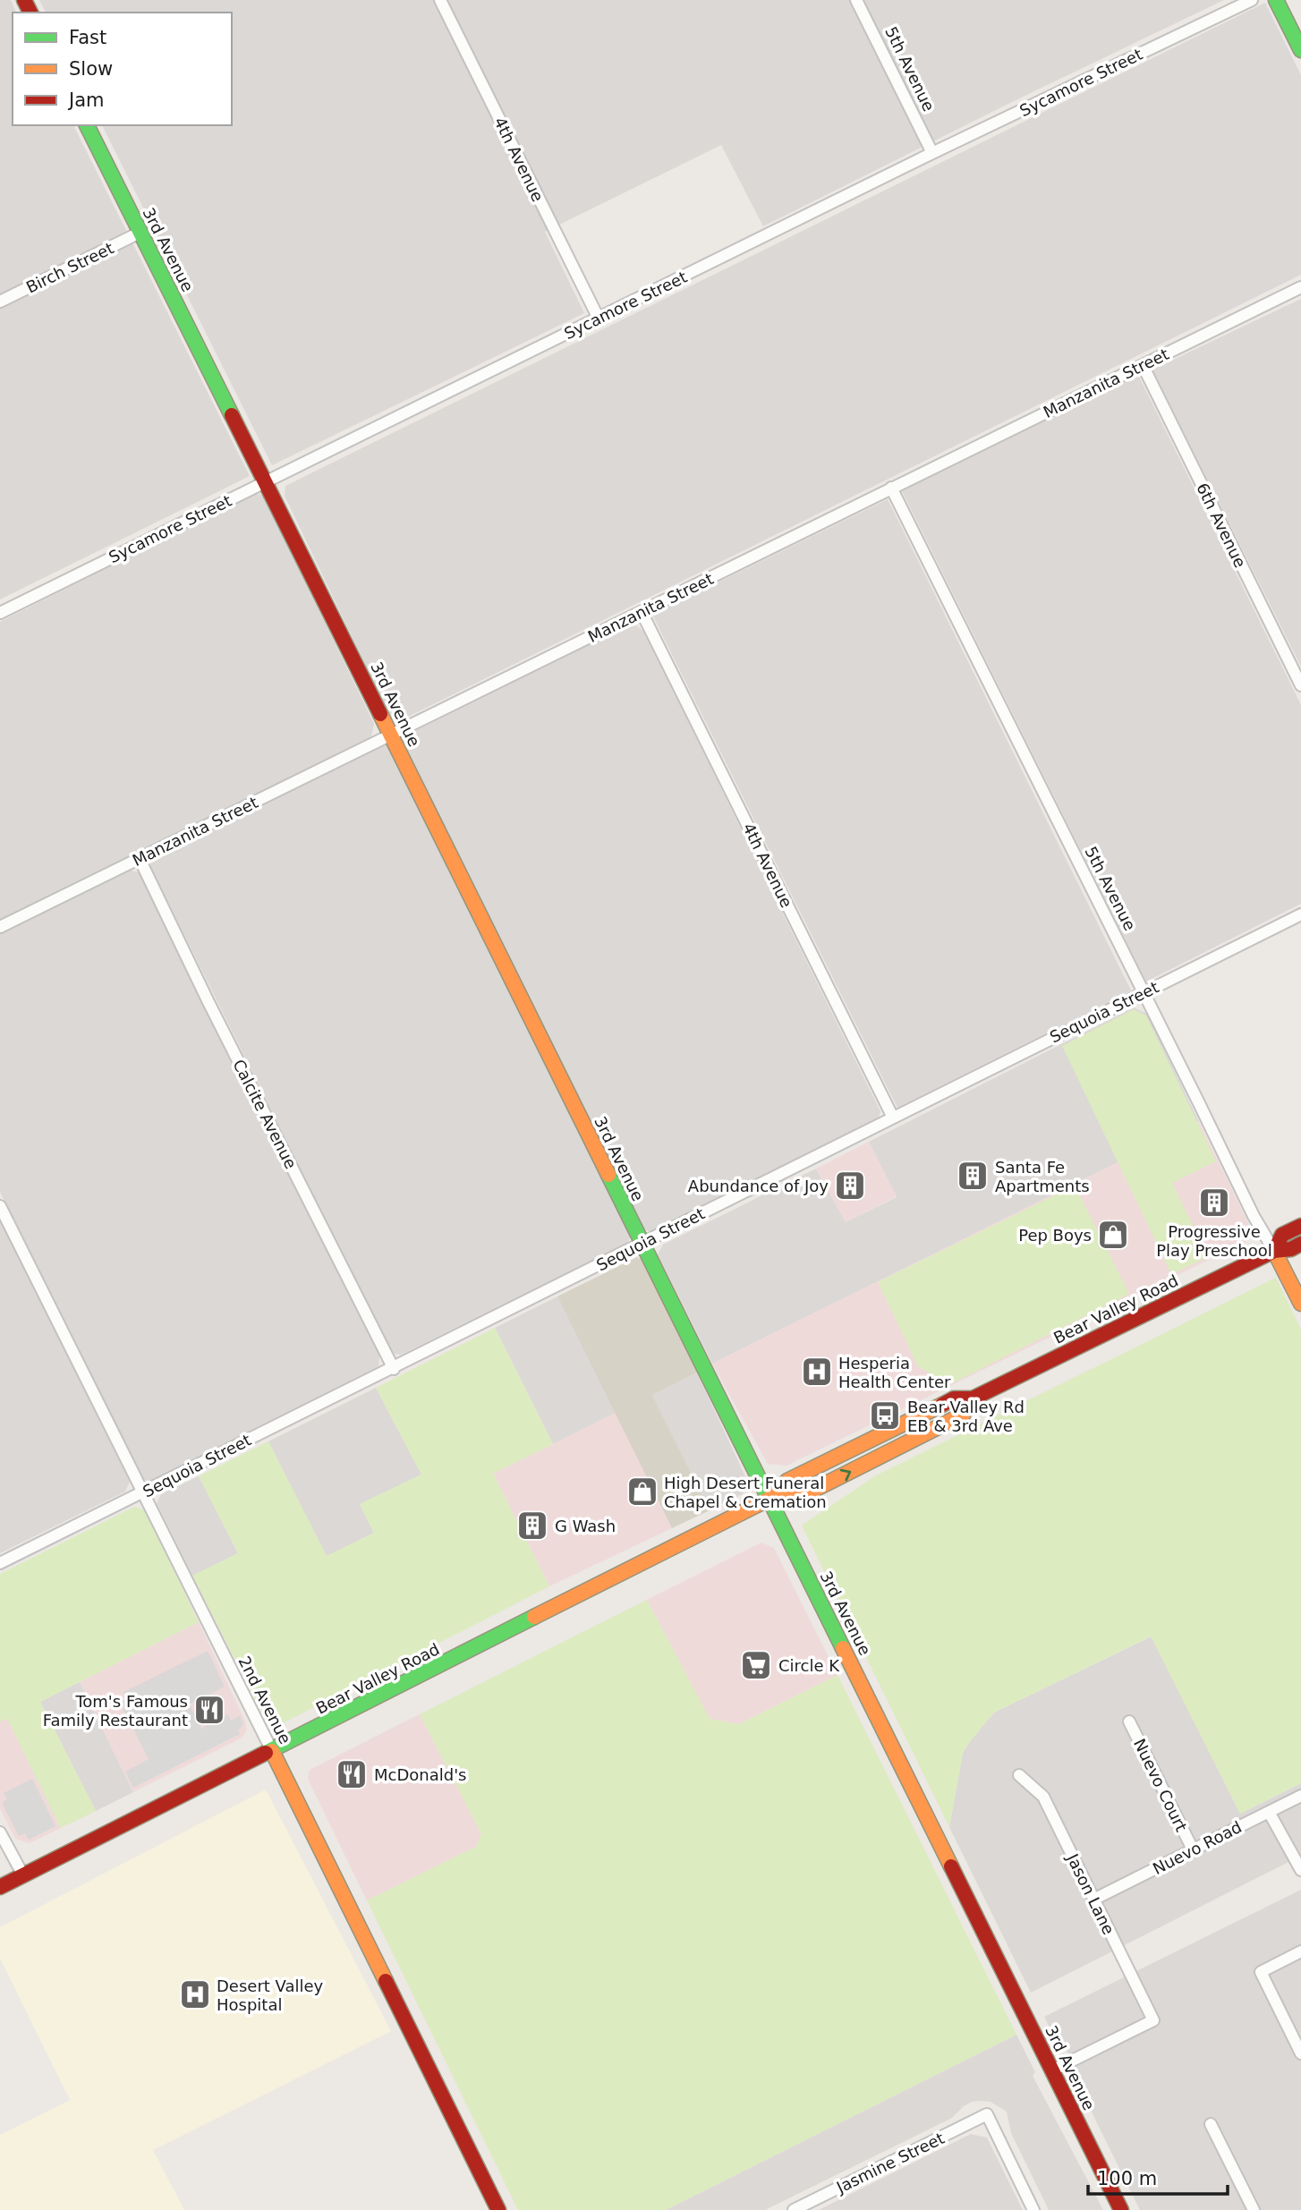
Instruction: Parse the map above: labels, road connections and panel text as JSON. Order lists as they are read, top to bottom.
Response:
{
  "streets": {
    "street": [
      "5th Avenue",
      "Sycamore Street",
      "4th Avenue",
      "3rd Avenue",
      "Birch Street",
      "Manzanita Street",
      "6th Avenue",
      "Sequoia Street",
      "Calcite Avenue",
      "Bear Valley Road",
      "2nd Avenue",
      "Nuevo Court",
      "Nuevo Road",
      "Jason Lane",
      "Jasmine Street"
    ]
  },
  "crossings": [
    ["5th Avenue", "Sycamore Street"],
    ["5th Avenue", "Manzanita Street"],
    ["5th Avenue", "Sequoia Street"],
    ["5th Avenue", "Bear Valley Road"],
    ["Sycamore Street", "4th Avenue"],
    ["Sycamore Street", "3rd Avenue"],
    ["4th Avenue", "Manzanita Street"],
    ["4th Avenue", "Sequoia Street"],
    ["3rd Avenue", "Birch Street"],
    ["3rd Avenue", "Manzanita Street"],
    ["3rd Avenue", "Sequoia Street"],
    ["3rd Avenue", "Bear Valley Road"],
    ["3rd Avenue", "Jason Lane"],
    ["Manzanita Street", "6th Avenue"],
    ["Manzanita Street", "Calcite Avenue"],
    ["Sequoia Street", "Calcite Avenue"],
    ["Sequoia Street", "2nd Avenue"],
    ["Bear Valley Road", "2nd Avenue"],
    ["Nuevo Court", "Nuevo Road"],
    ["Nuevo Road", "Jason Lane"]
  ],
  "places": {
    "building": [
      "Santa Fe Apartments",
      "Abundance of Joy",
      "Progressive Play Preschool",
      "G Wash"
    ],
    "shop": ["Pep Boys", "High Desert Funeral Chapel & Cremation"],
    "hospital": ["Hesperia Health Center", "Desert Valley Hospital"],
    "bus stop": ["Bear Valley Rd EB & 3rd Ave"],
    "supermarket": ["Circle K"],
    "restaurant": ["Tom's Famous Family Restaurant", "McDonald's"]
  },
  "legend": ["Fast", "Slow", "Jam"],
  "scale_bar": "100 m"
}
